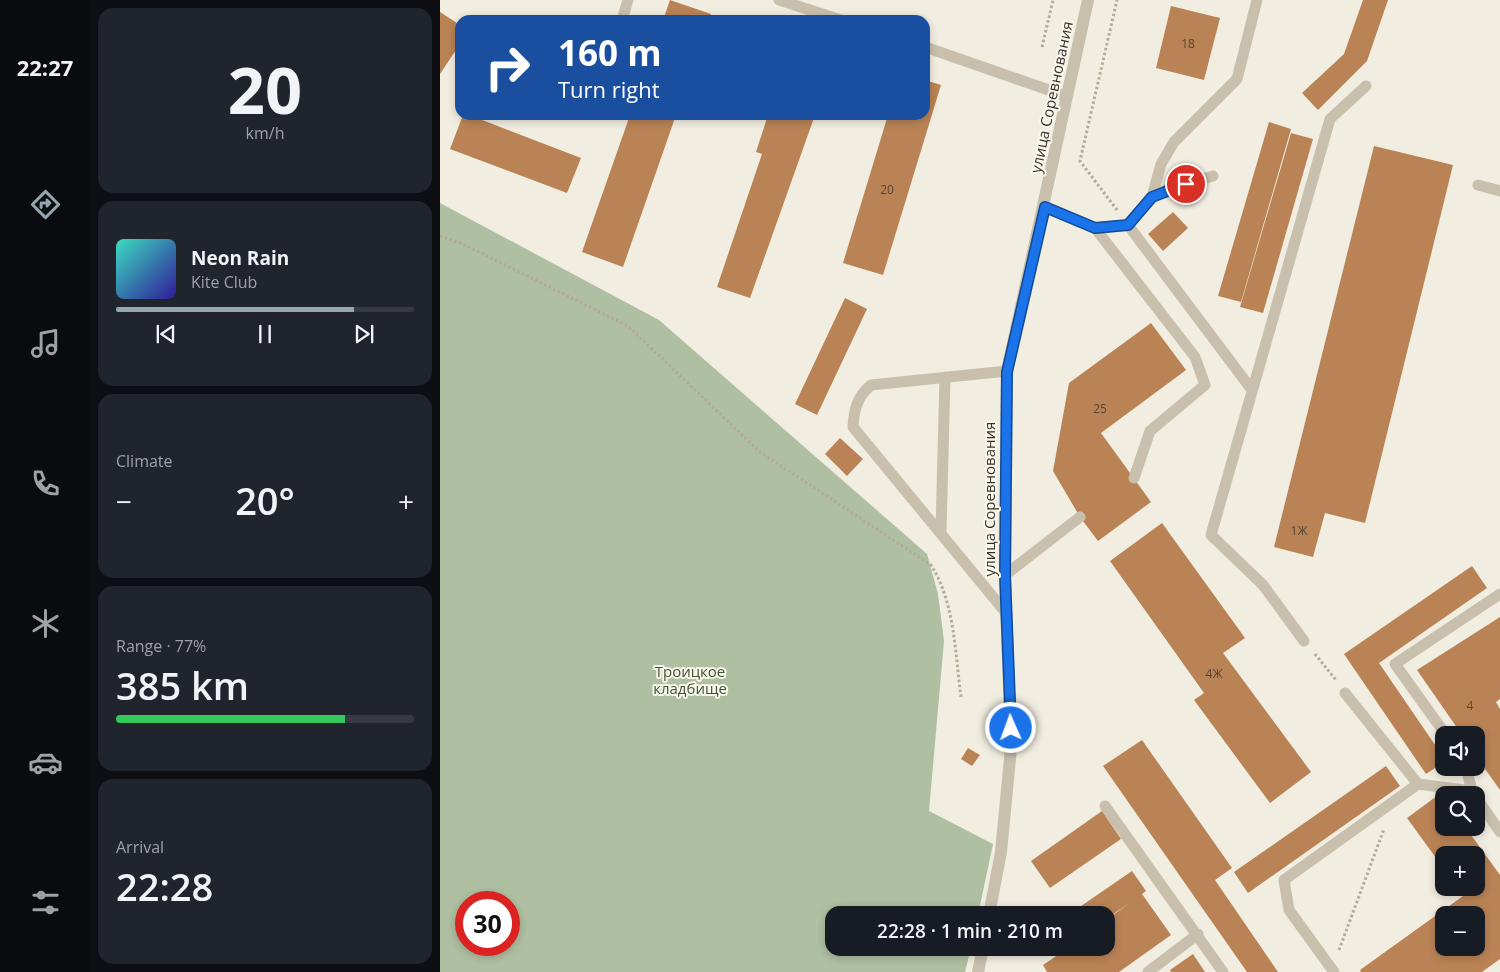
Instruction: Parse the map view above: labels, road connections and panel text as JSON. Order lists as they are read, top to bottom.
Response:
{
  "streets": {
    "street": ["улица Соревнования"]
  },
  "parks": ["Троицкое кладбище"],
  "house_numbers": [
    "18",
    "20",
    "25",
    "1Ж",
    "4Ж",
    "4"
  ],
  "page": {
    "tabs": "22:27",
    "tile": [
      ["20", "km/h"],
      "Climate",
      ["Range · 77%", "385 km"],
      ["Arrival", "22:28"]
    ],
    "turn": ["160 m", "Turn right"],
    "song": ["Neon Rain", "Kite Club"],
    "heat": ["−", "20°", "+"],
    "map_buttons": ["+", "−"],
    "limit": "30",
    "trip": "22:28 · 1 min · 210 m"
  }
}
